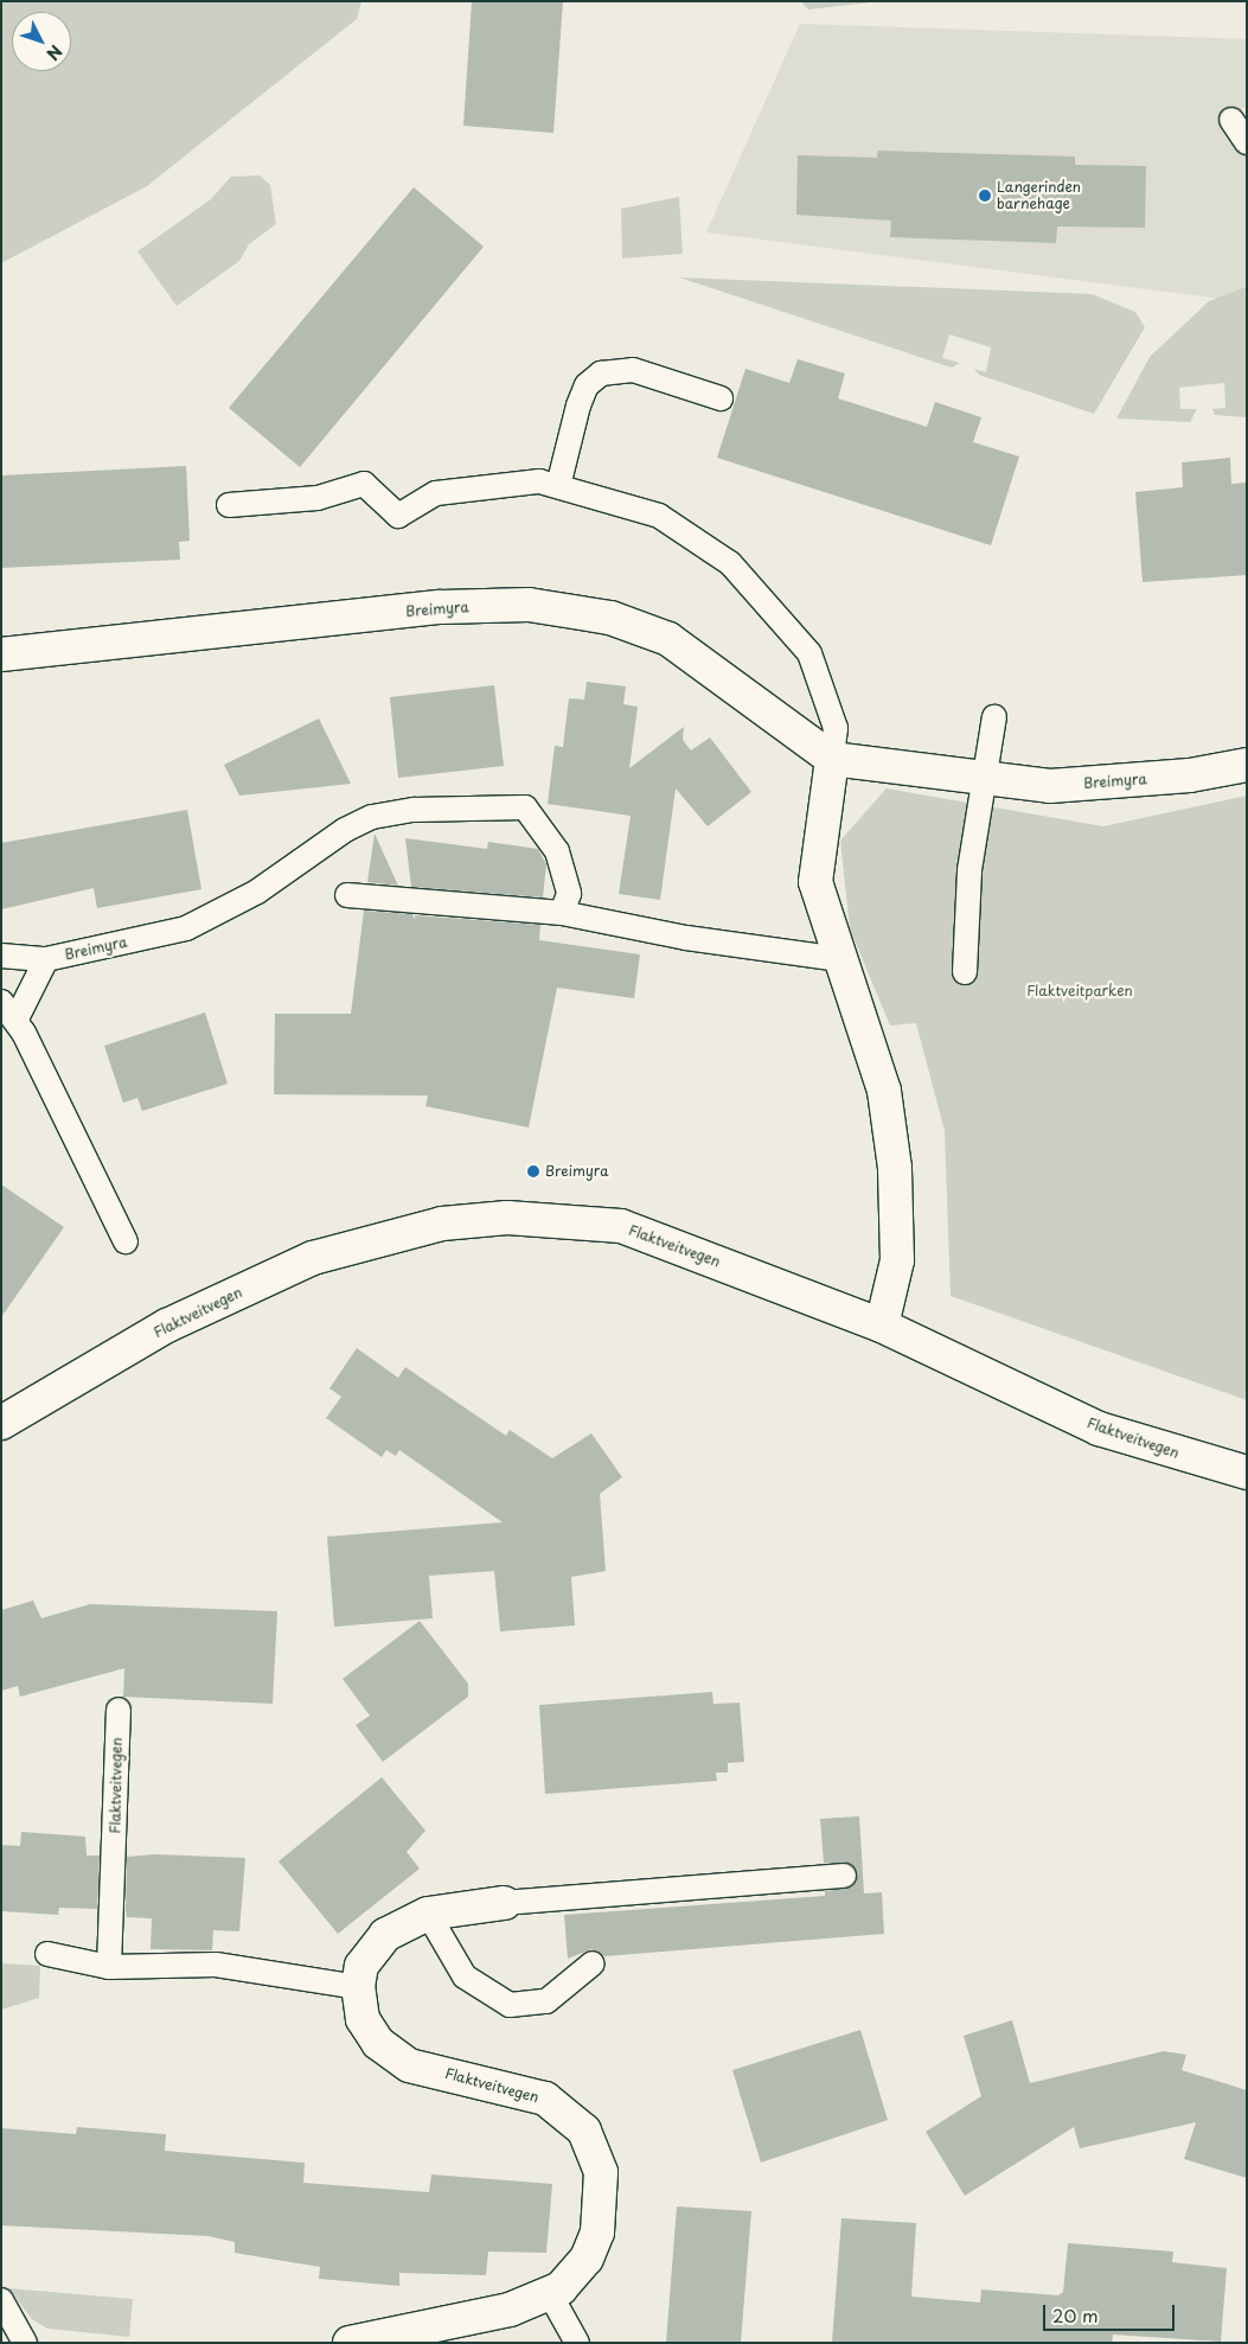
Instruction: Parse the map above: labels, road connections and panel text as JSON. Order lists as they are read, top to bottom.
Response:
{
  "streets": {
    "street": ["Breimyra", "Flaktveitvegen"]
  },
  "parks": ["Flaktveitparken"],
  "places": ["Langerinden barnehage", "Breimyra"],
  "scale_bar": "20 m",
  "north": "bottom right"
}
